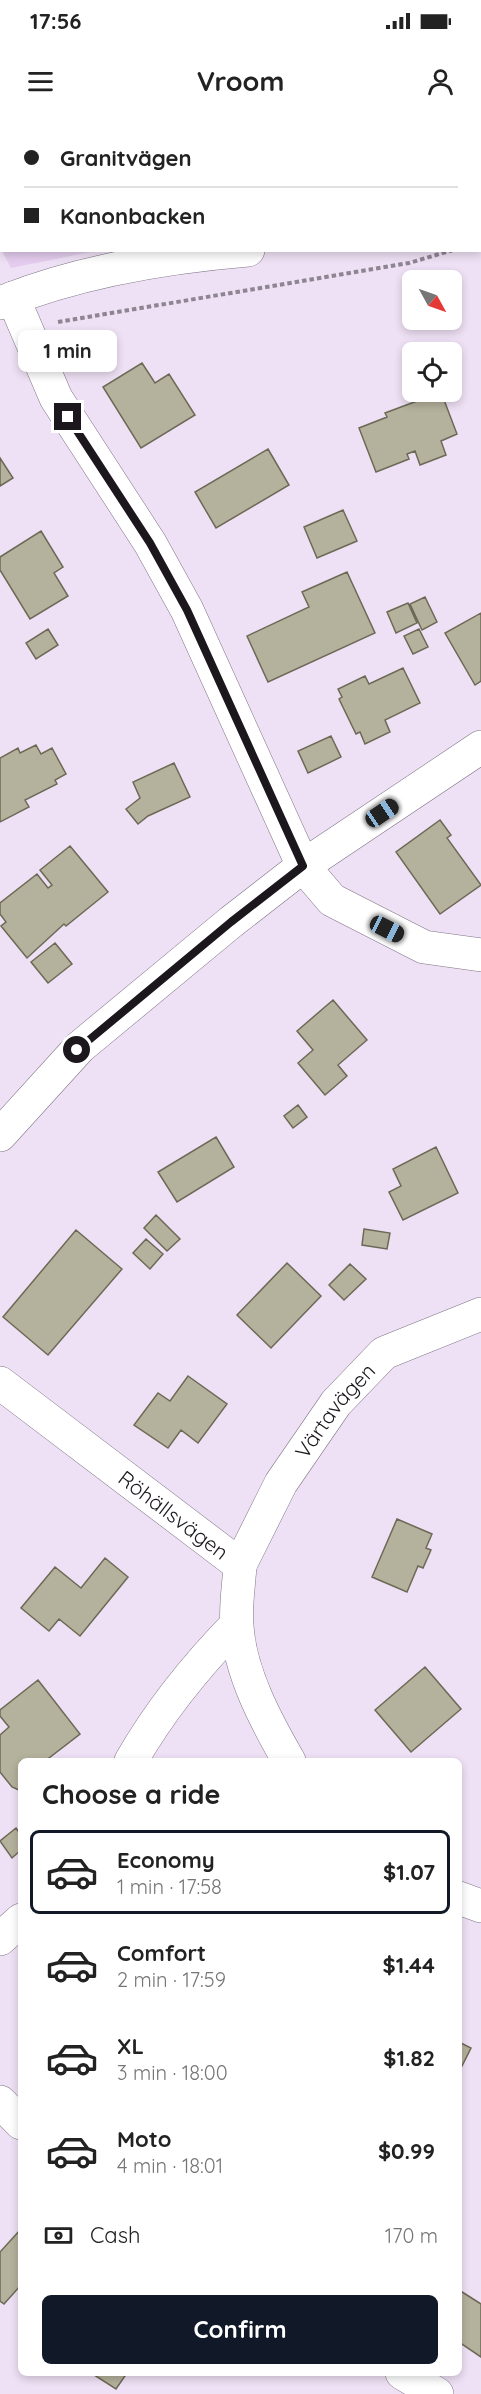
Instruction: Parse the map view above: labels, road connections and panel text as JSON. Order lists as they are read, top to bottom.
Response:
{
  "streets": {
    "street": ["Värtavägen", "Röhällsvägen"]
  },
  "crossings": [
    ["Värtavägen", "Röhällsvägen"]
  ],
  "north": "bottom right",
  "page": {
    "status": "17:56",
    "header": "Vroom",
    "banner": ["Granitvägen", "Kanonbacken"],
    "bubble": "1 min",
    "heading": "Choose a ride",
    "list": [
      {
        "name": "Economy",
        "note": "1 min · 17:58",
        "value": "$1.07"
      },
      {
        "name": "Comfort",
        "note": "2 min · 17:59",
        "value": "$1.44"
      },
      {
        "name": "XL",
        "note": "3 min · 18:00",
        "value": "$1.82"
      },
      {
        "name": "Moto",
        "note": "4 min · 18:01",
        "value": "$0.99"
      }
    ],
    "pay": ["Cash", "170 m"],
    "buttons": "Confirm"
  }
}
